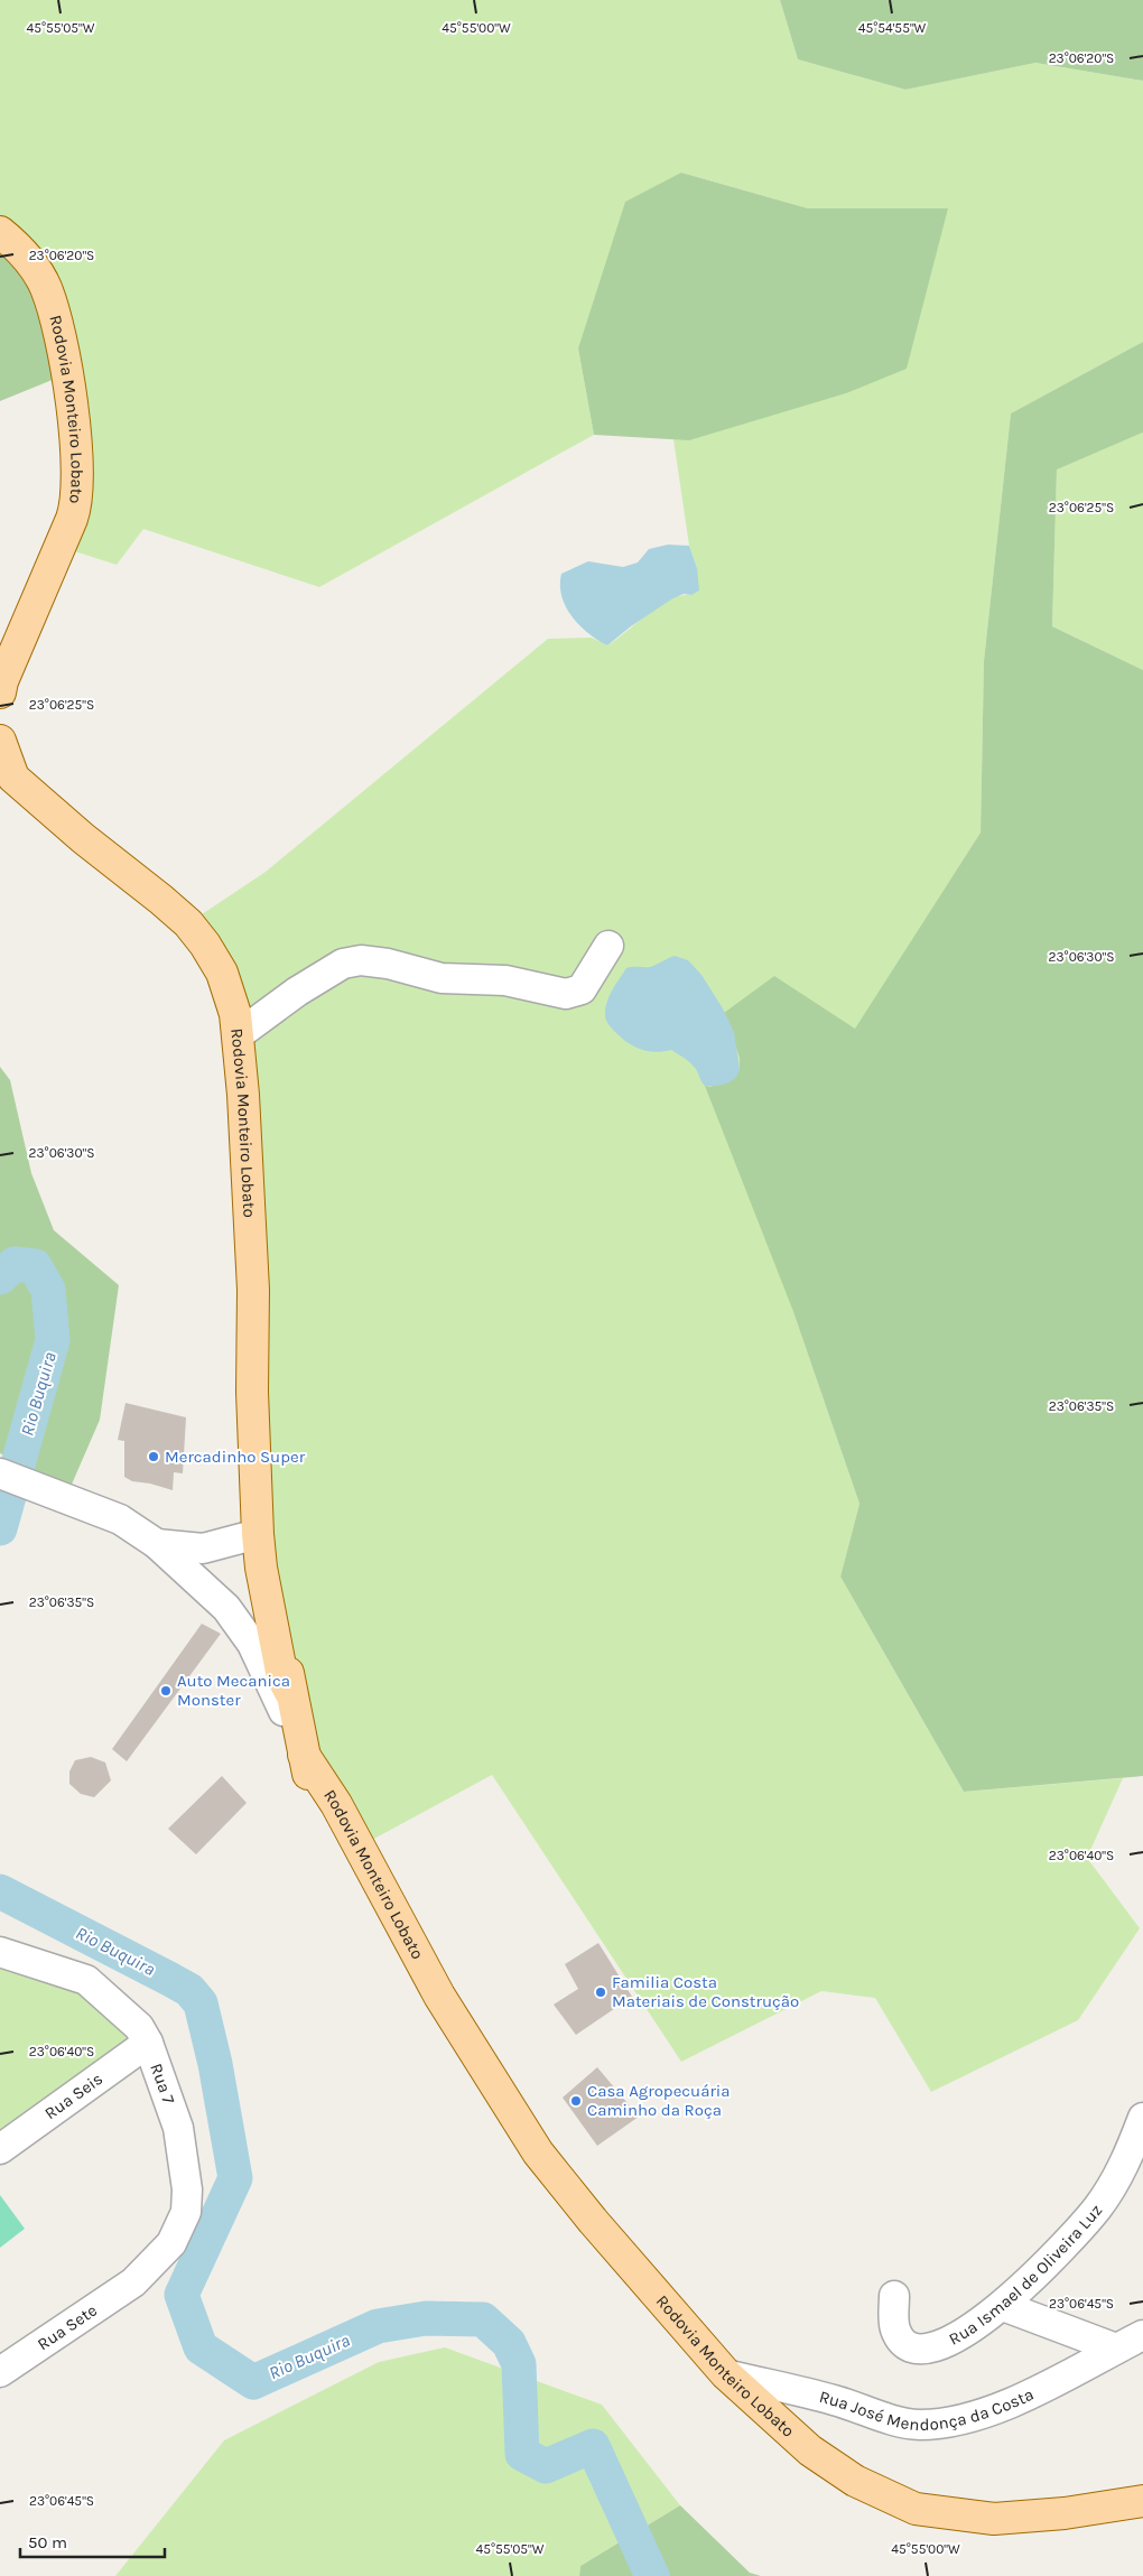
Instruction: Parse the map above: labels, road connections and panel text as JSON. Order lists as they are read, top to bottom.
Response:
{
  "streets": {
    "main road": ["Rodovia Monteiro Lobato"],
    "street": [
      "Rua 7",
      "Rua Seis",
      "Rua Ismael de Oliveira Luz",
      "Rua Sete",
      "Rua José Mendonça da Costa"
    ]
  },
  "crossings": [
    ["Rodovia Monteiro Lobato", "Rua José Mendonça da Costa"],
    ["Rua 7", "Rua Seis"],
    ["Rua 7", "Rua Sete"]
  ],
  "water": ["Rio Buquira"],
  "places": [
    "Mercadinho Super",
    "Auto Mecanica Monster",
    "Familia Costa Materiais de Construção",
    "Casa Agropecuária Caminho da Roça"
  ],
  "scale_bar": "50 m",
  "coordinates": [
    "45°55'05\"W",
    "45°55'00\"W",
    "45°54'55\"W",
    "23°06'20\"S",
    "23°06'25\"S",
    "23°06'30\"S",
    "23°06'35\"S",
    "23°06'40\"S",
    "23°06'45\"S"
  ]
}
